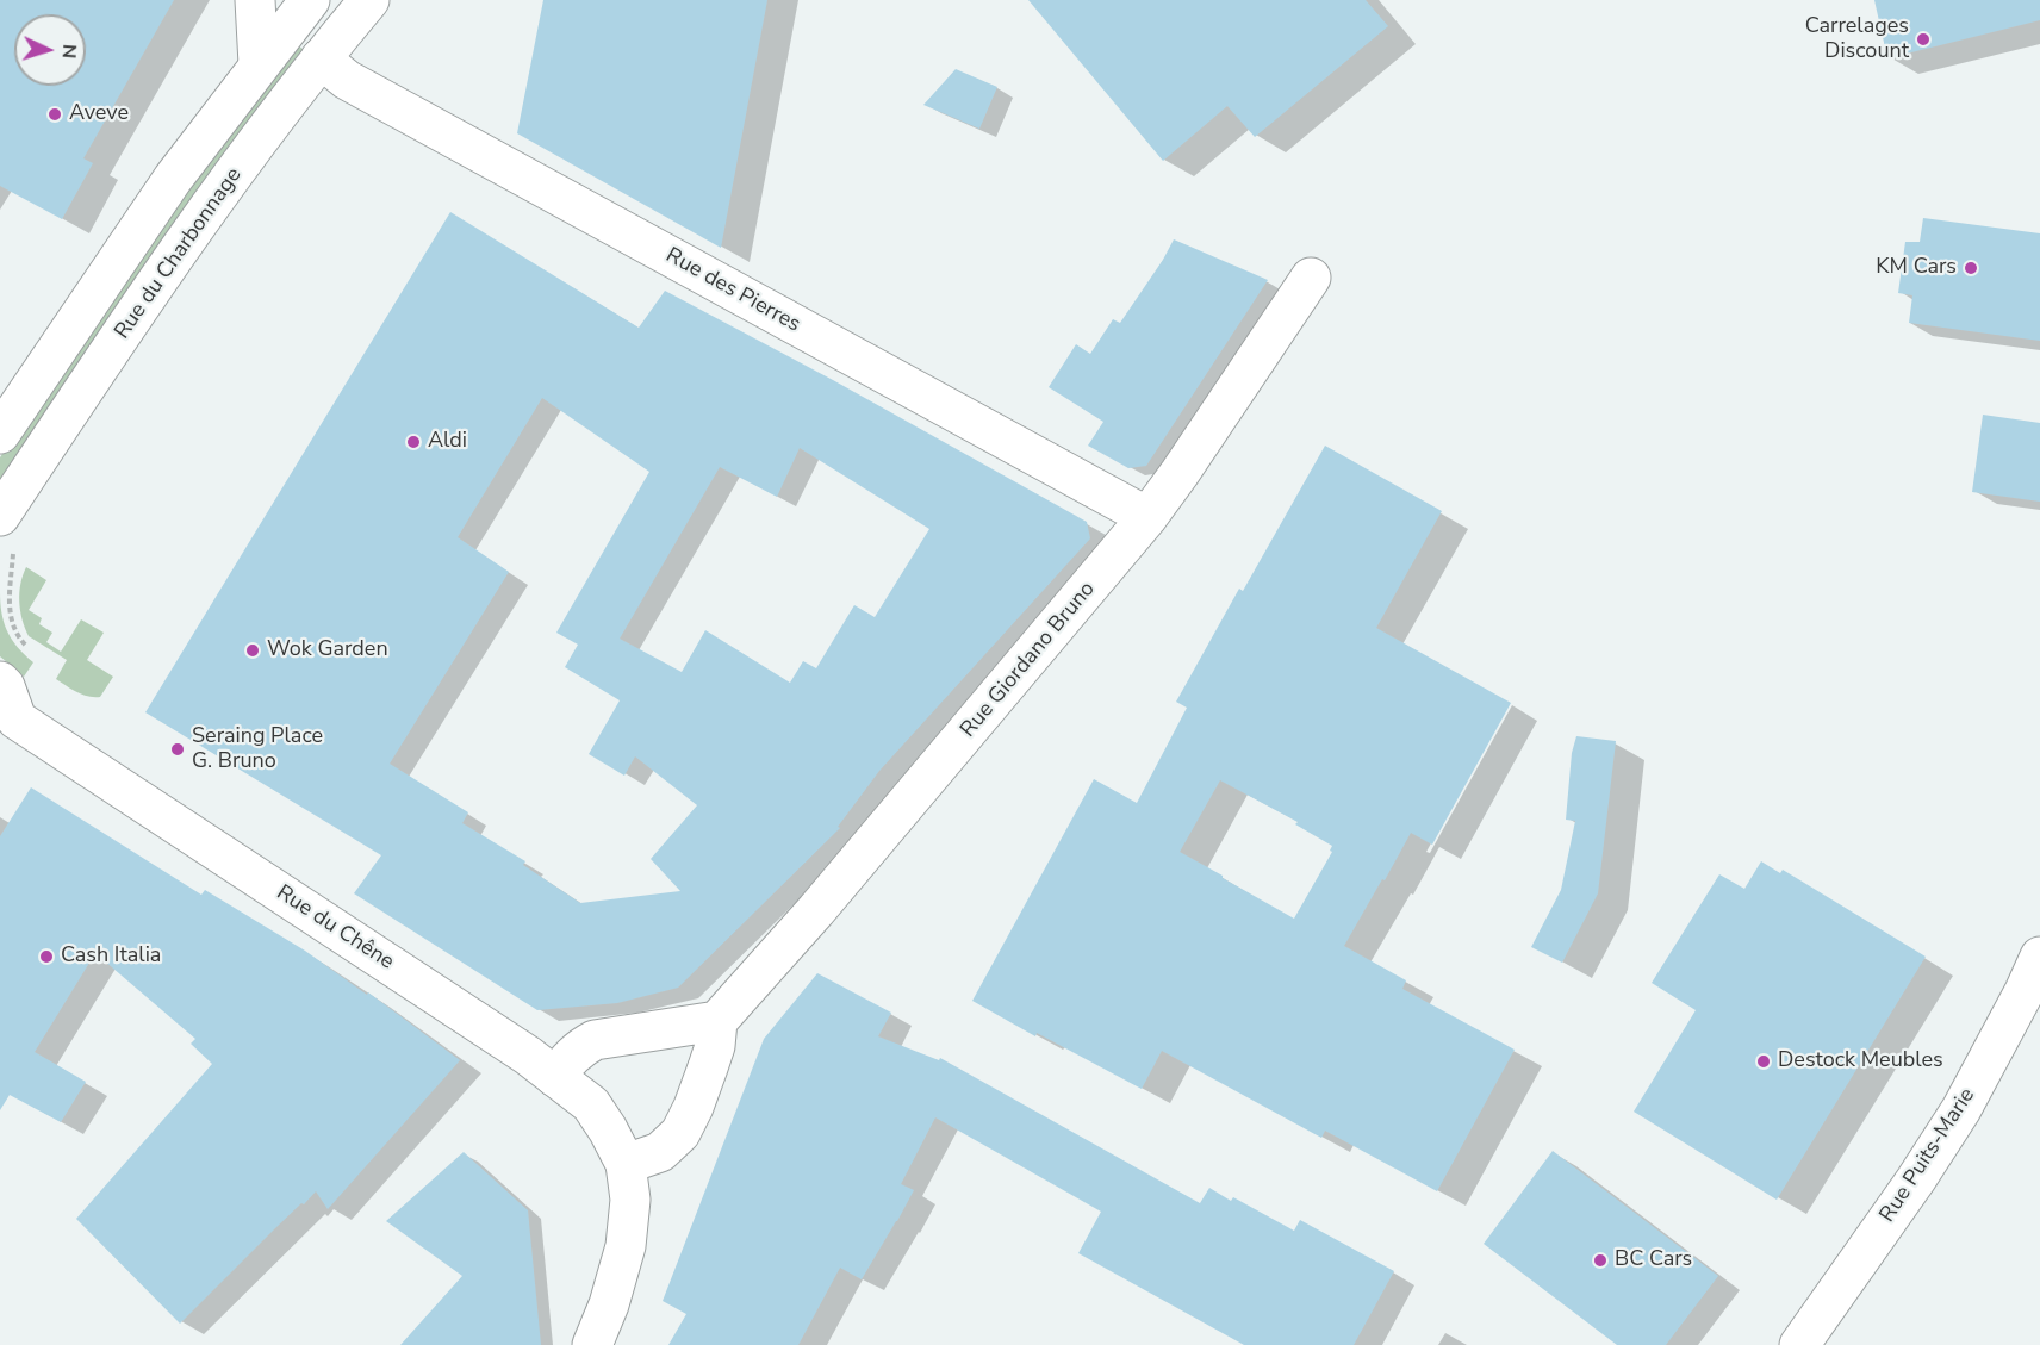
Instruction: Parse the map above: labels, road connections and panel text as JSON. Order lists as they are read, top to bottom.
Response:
{
  "streets": {
    "street": [
      "Rue du Charbonnage",
      "Rue des Pierres",
      "Rue Giordano Bruno",
      "Rue du Chêne",
      "Rue Puits-Marie"
    ]
  },
  "crossings": [
    ["Rue du Charbonnage", "Rue des Pierres"],
    ["Rue des Pierres", "Rue Giordano Bruno"]
  ],
  "places": [
    "Carrelages Discount",
    "Aveve",
    "KM Cars",
    "Aldi",
    "Wok Garden",
    "Seraing Place G. Bruno",
    "Cash Italia",
    "Destock Meubles",
    "BC Cars"
  ],
  "north": "right"
}
